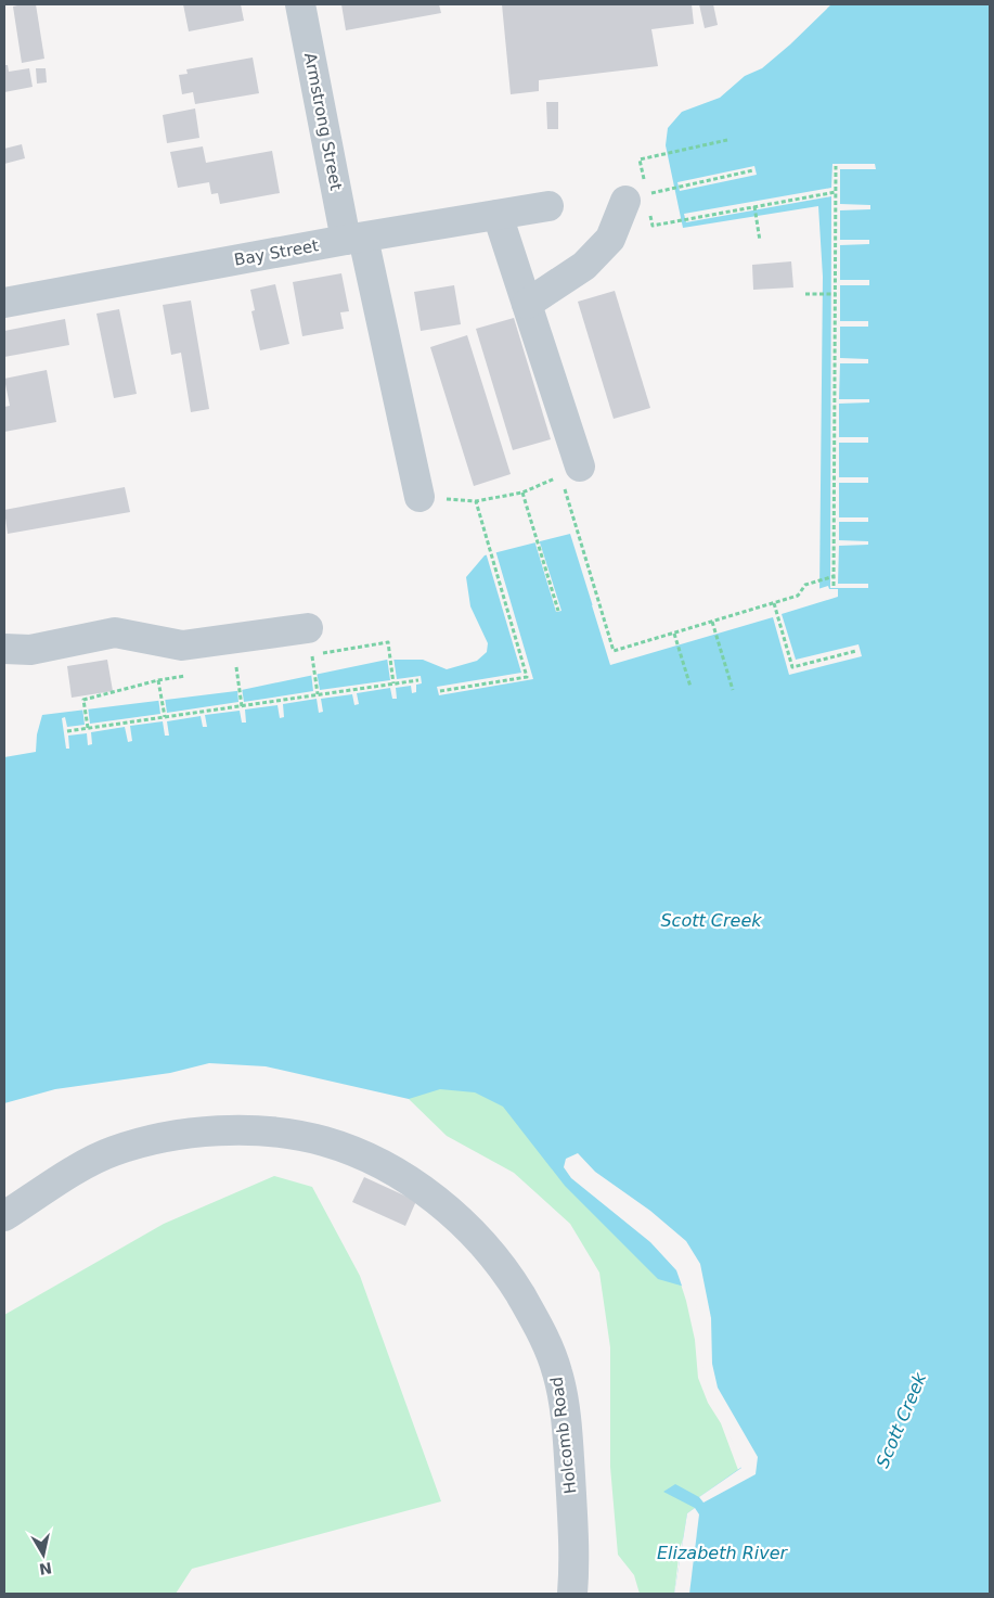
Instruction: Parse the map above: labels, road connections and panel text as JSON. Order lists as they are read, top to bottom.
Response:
{
  "streets": {
    "street": ["Armstrong Street", "Bay Street", "Holcomb Road"]
  },
  "crossings": [
    ["Armstrong Street", "Bay Street"]
  ],
  "water": ["Scott Creek", "Elizabeth River"],
  "north": "bottom"
}
